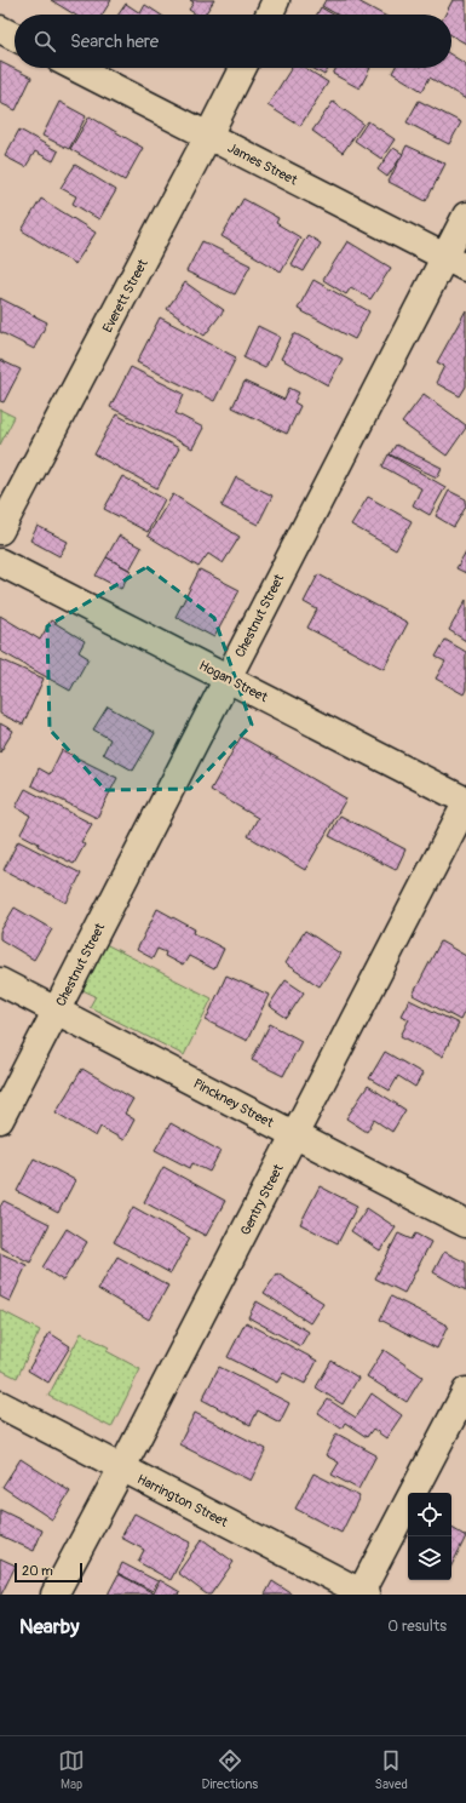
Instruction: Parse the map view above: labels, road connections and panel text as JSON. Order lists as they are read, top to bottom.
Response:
{
  "streets": {
    "street": [
      "James Street",
      "Everett Street",
      "Chestnut Street",
      "Hogan Street",
      "Pinckney Street",
      "Gentry Street",
      "Harrington Street"
    ]
  },
  "crossings": [
    ["James Street", "Everett Street"],
    ["James Street", "Chestnut Street"],
    ["Chestnut Street", "Hogan Street"],
    ["Chestnut Street", "Pinckney Street"],
    ["Hogan Street", "Gentry Street"],
    ["Pinckney Street", "Gentry Street"],
    ["Gentry Street", "Harrington Street"]
  ],
  "scale_bar": "20 m",
  "page": {
    "search": "Search here",
    "scale": "20 m",
    "heading": ["Nearby", "0 results"],
    "nav": ["Map", "Directions", "Saved"]
  }
}
